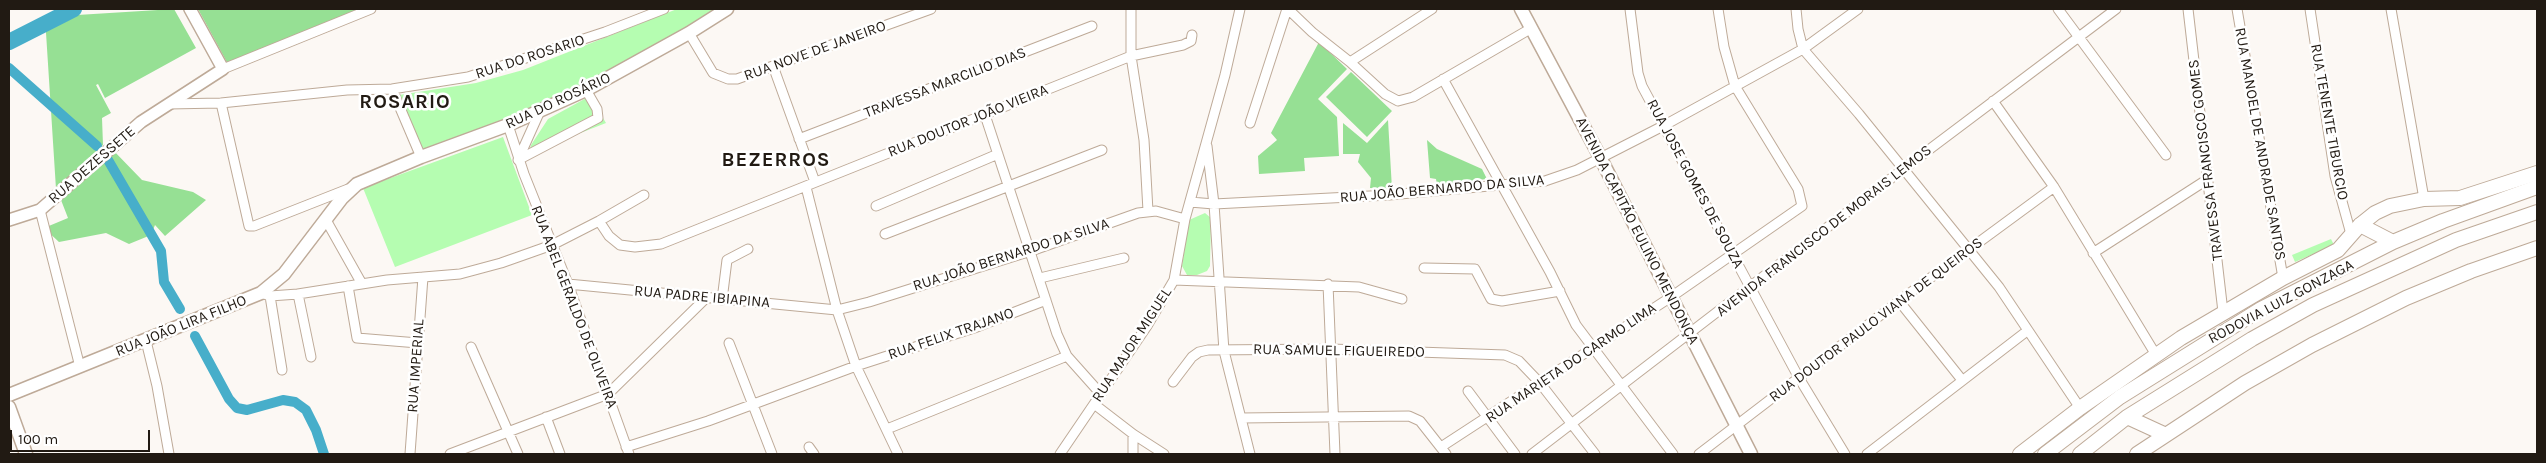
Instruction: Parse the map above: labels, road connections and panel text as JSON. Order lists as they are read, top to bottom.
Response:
{
  "streets": {
    "main road": [
      "RUA DO ROSÁRIO",
      "AVENIDA CAPITÃO EULINO MENDONÇA",
      "RODOVIA LUIZ GONZAGA",
      "RUA JOÃO LIRA FILHO"
    ],
    "street": [
      "RUA NOVE DE JANEIRO",
      "RUA DO ROSARIO",
      "TRAVESSA MARCILIO DIAS",
      "RUA DOUTOR JOÃO VIEIRA",
      "RUA TENENTE TIBURCIO",
      "RUA MANOEL DE ANDRADE SANTOS",
      "TRAVESSA FRANCISCO GOMES",
      "RUA DEZESSETE",
      "RUA JOSE GOMES DE SOUZA",
      "RUA JOÃO BERNARDO DA SILVA",
      "AVENIDA FRANCISCO DE MORAIS LEMOS",
      "RUA PADRE IBIAPINA",
      "RUA ABEL GERALDO DE OLIVEIRA",
      "RUA DOUTOR PAULO VIANA DE QUEIROS",
      "RUA FELIX TRAJANO",
      "RUA MAJOR MIGUEL",
      "RUA SAMUEL FIGUEIREDO",
      "RUA MARIETA DO CARMO LIMA",
      "RUA IMPERIAL"
    ]
  },
  "crossings": [
    ["RUA NOVE DE JANEIRO", "RUA DO ROSÁRIO"],
    ["RUA DO ROSARIO", "RUA DEZESSETE"],
    ["RUA DO ROSÁRIO", "RUA ABEL GERALDO DE OLIVEIRA"],
    ["RUA DO ROSÁRIO", "RUA JOÃO LIRA FILHO"],
    ["RUA DEZESSETE", "RUA JOÃO LIRA FILHO"],
    ["RUA JOSE GOMES DE SOUZA", "RUA JOÃO BERNARDO DA SILVA"],
    ["RUA JOSE GOMES DE SOUZA", "AVENIDA FRANCISCO DE MORAIS LEMOS"],
    ["RUA JOSE GOMES DE SOUZA", "RUA DOUTOR PAULO VIANA DE QUEIROS"],
    ["RUA JOSE GOMES DE SOUZA", "RUA MARIETA DO CARMO LIMA"],
    ["RUA JOÃO BERNARDO DA SILVA", "AVENIDA CAPITÃO EULINO MENDONÇA"],
    ["RUA JOÃO BERNARDO DA SILVA", "RUA PADRE IBIAPINA"],
    ["RUA JOÃO BERNARDO DA SILVA", "RUA MAJOR MIGUEL"],
    ["RUA JOÃO BERNARDO DA SILVA", "RUA MARIETA DO CARMO LIMA"],
    ["AVENIDA CAPITÃO EULINO MENDONÇA", "AVENIDA FRANCISCO DE MORAIS LEMOS"],
    ["AVENIDA CAPITÃO EULINO MENDONÇA", "RUA DOUTOR PAULO VIANA DE QUEIROS"],
    ["AVENIDA CAPITÃO EULINO MENDONÇA", "RUA MARIETA DO CARMO LIMA"],
    ["RUA PADRE IBIAPINA", "RUA ABEL GERALDO DE OLIVEIRA"],
    ["RUA ABEL GERALDO DE OLIVEIRA", "RUA FELIX TRAJANO"],
    ["RUA SAMUEL FIGUEIREDO", "RUA MARIETA DO CARMO LIMA"]
  ],
  "districts": ["ROSARIO", "BEZERROS"],
  "scale_bar": "100 m"
}
